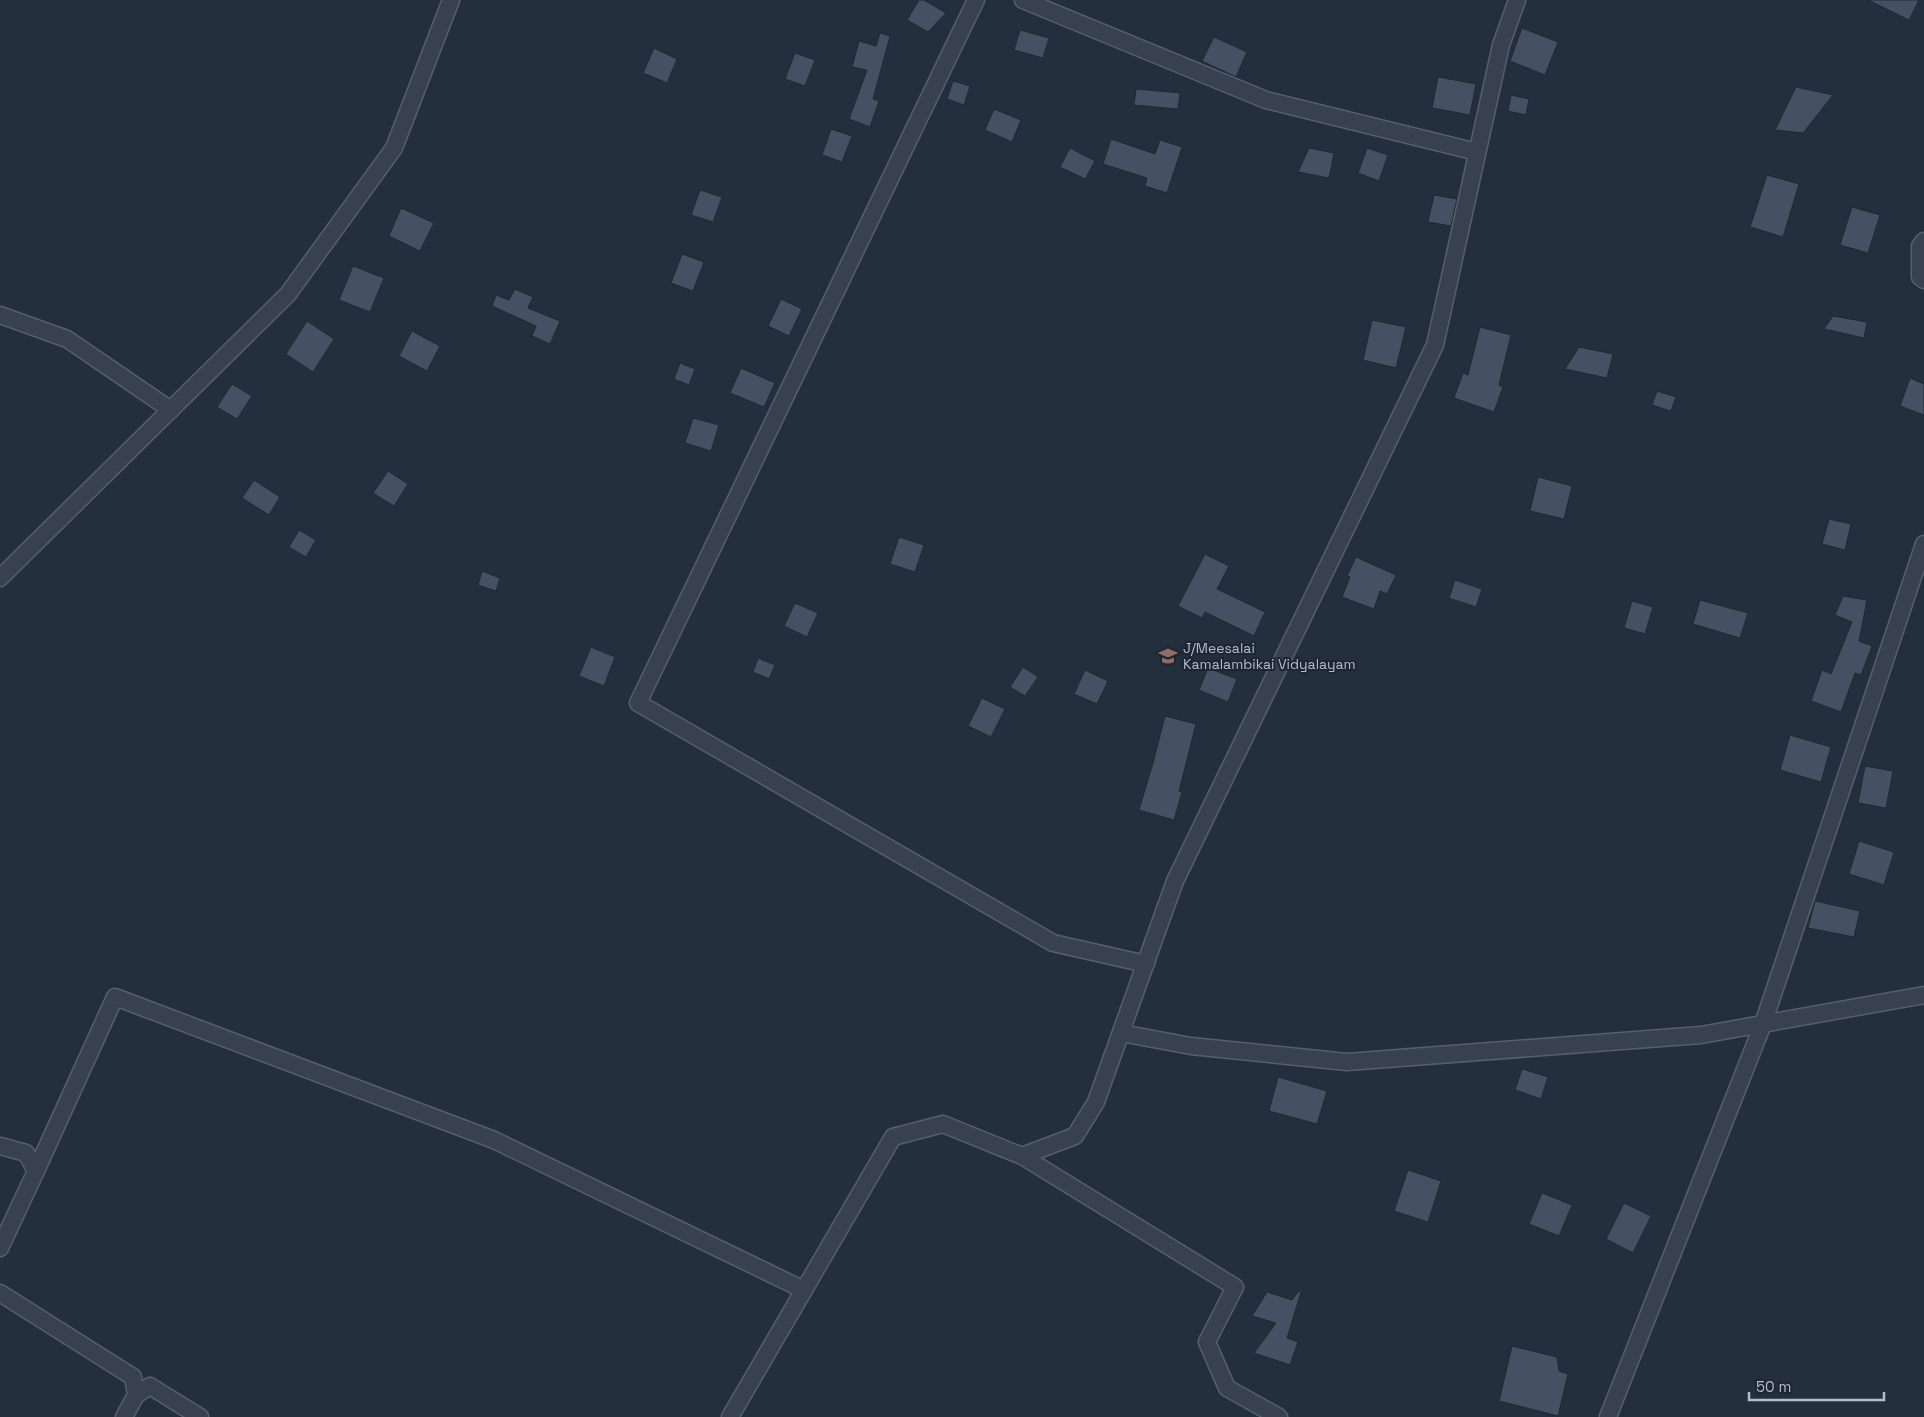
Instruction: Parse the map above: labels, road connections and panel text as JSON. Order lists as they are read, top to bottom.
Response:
{
  "places": {
    "school or university": ["J/Meesalai Kamalambikai Vidyalayam"]
  },
  "scale_bar": "50 m"
}
